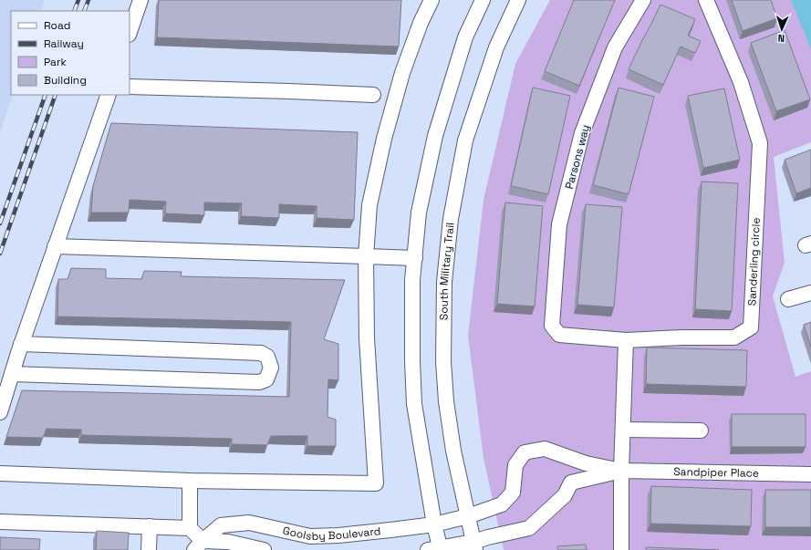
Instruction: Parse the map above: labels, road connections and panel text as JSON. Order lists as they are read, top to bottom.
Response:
{
  "streets": {
    "street": [
      "Parsons way",
      "Sanderling circle",
      "South Military Trail",
      "Sandpiper Place",
      "Goolsby Boulevard"
    ]
  },
  "crossings": [
    ["Parsons way", "Sanderling circle"],
    ["South Military Trail", "Sandpiper Place"],
    ["South Military Trail", "Goolsby Boulevard"],
    ["Sandpiper Place", "Goolsby Boulevard"]
  ],
  "legend": [
    "Road",
    "Railway",
    "Park",
    "Building"
  ],
  "north": "bottom"
}
